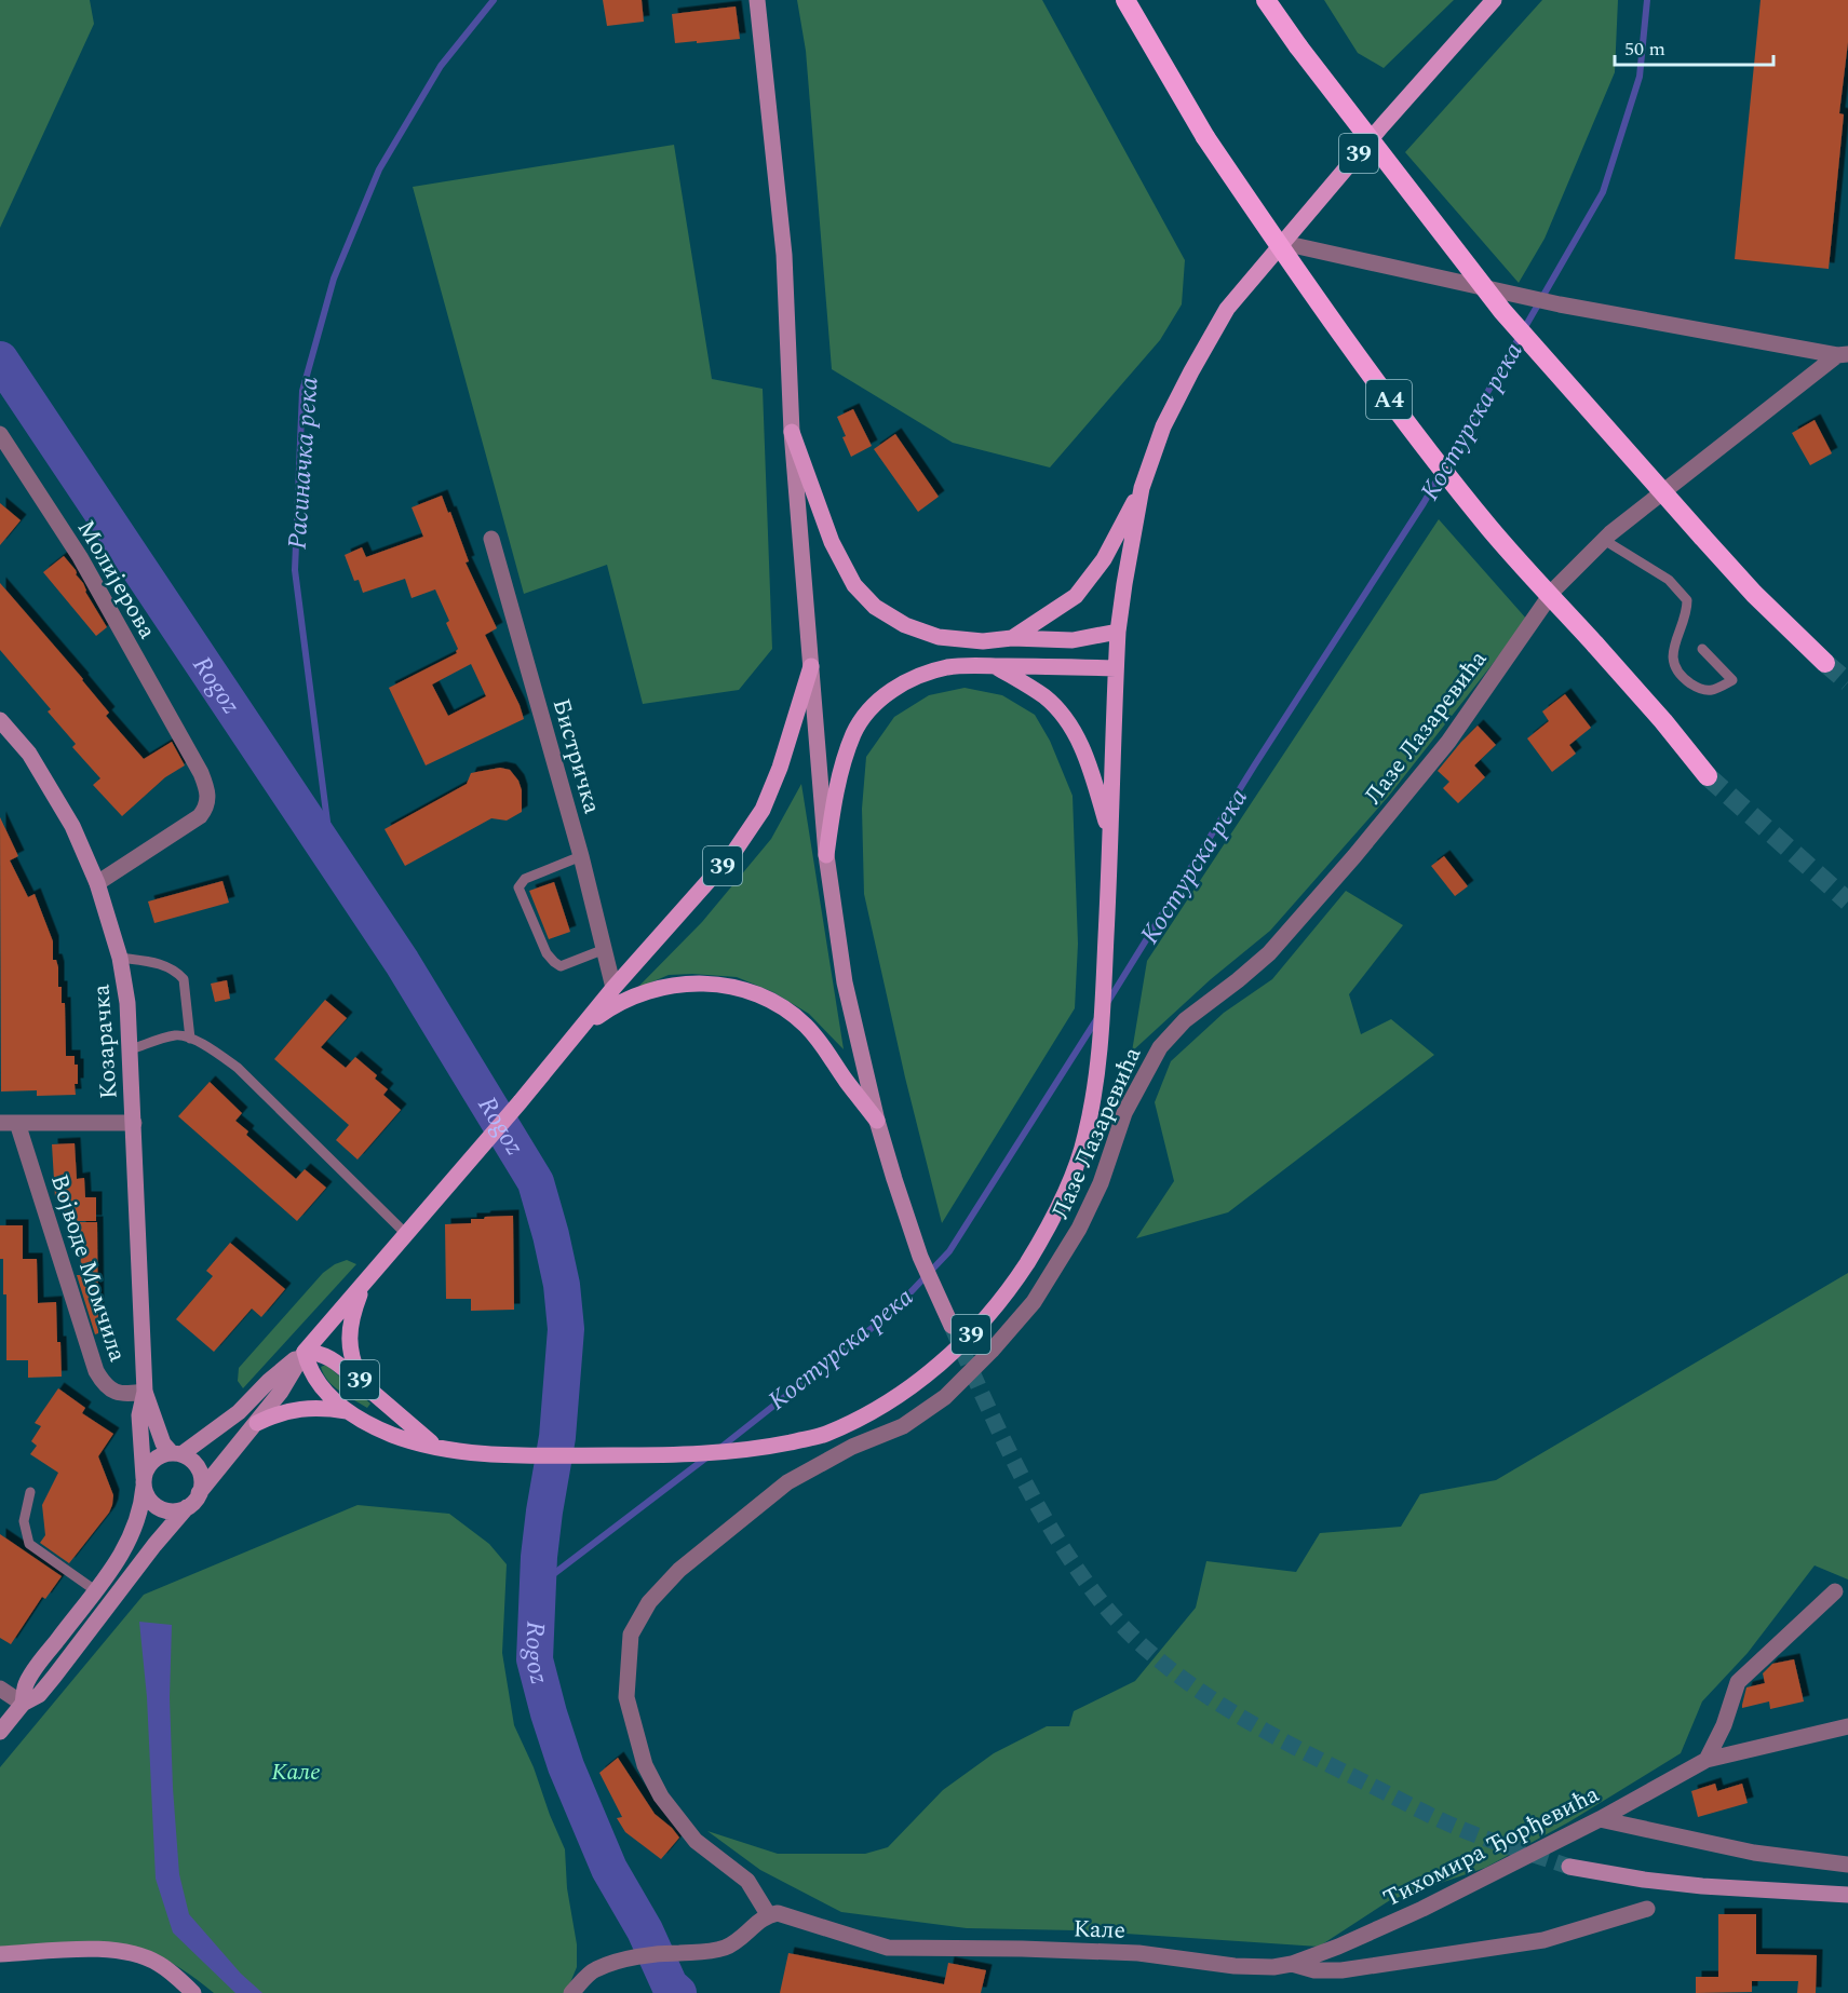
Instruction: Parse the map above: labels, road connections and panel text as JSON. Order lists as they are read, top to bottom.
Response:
{
  "streets": {
    "highway": ["A4"],
    "main road": ["39", "Козарачка"],
    "street": [
      "Молијерова",
      "Лазе Лазаревића",
      "Бистричка",
      "Војводе Момчила",
      "Тихомира Ђорђевића",
      "Кале"
    ]
  },
  "crossings": [
    ["39", "Лазе Лазаревића"],
    ["39", "Бистричка"],
    ["Молијерова", "Козарачка"],
    ["Лазе Лазаревића", "Кале"],
    ["Козарачка", "Војводе Момчила"],
    ["Тихомира Ђорђевића", "Кале"]
  ],
  "water": ["Костурска река", "Расиначка река", "Rogoz"],
  "parks": ["Кале"],
  "scale_bar": "50 m"
}
